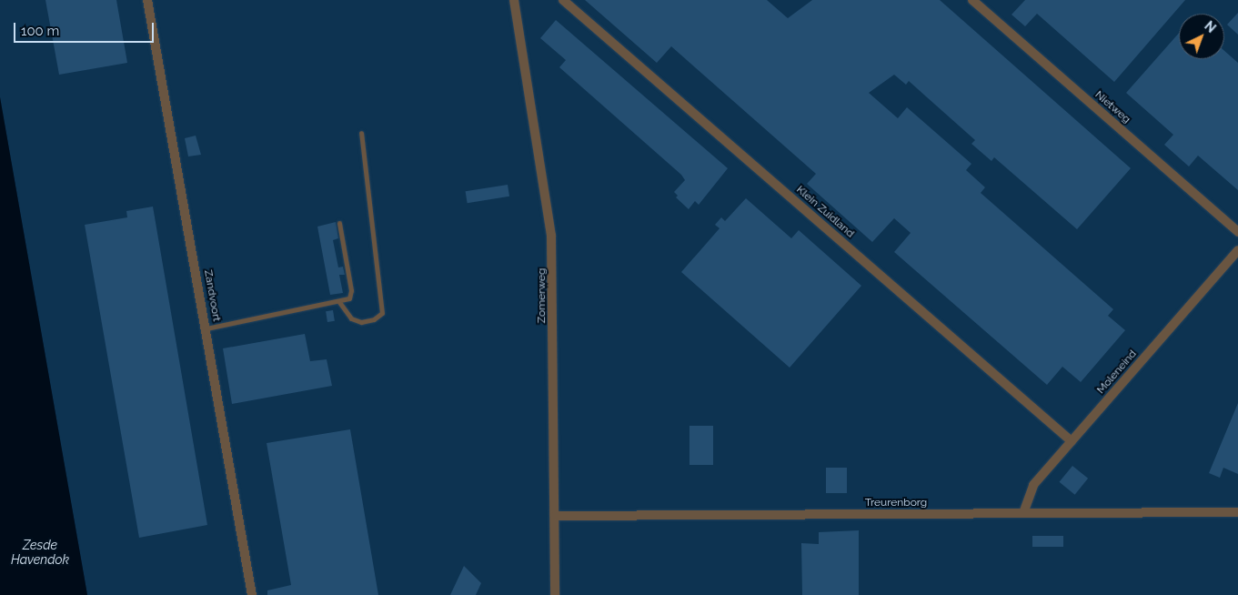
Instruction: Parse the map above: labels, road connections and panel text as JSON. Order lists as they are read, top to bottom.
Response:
{
  "streets": {
    "street": [
      "Nietweg",
      "Klein Zuidland",
      "Zandvoort",
      "Zomerweg",
      "Moleneind",
      "Treurenborg"
    ]
  },
  "crossings": [
    ["Klein Zuidland", "Moleneind"],
    ["Zomerweg", "Treurenborg"],
    ["Moleneind", "Treurenborg"]
  ],
  "water": ["Zesde Havendok"],
  "scale_bar": "100 m",
  "north": "top right"
}
